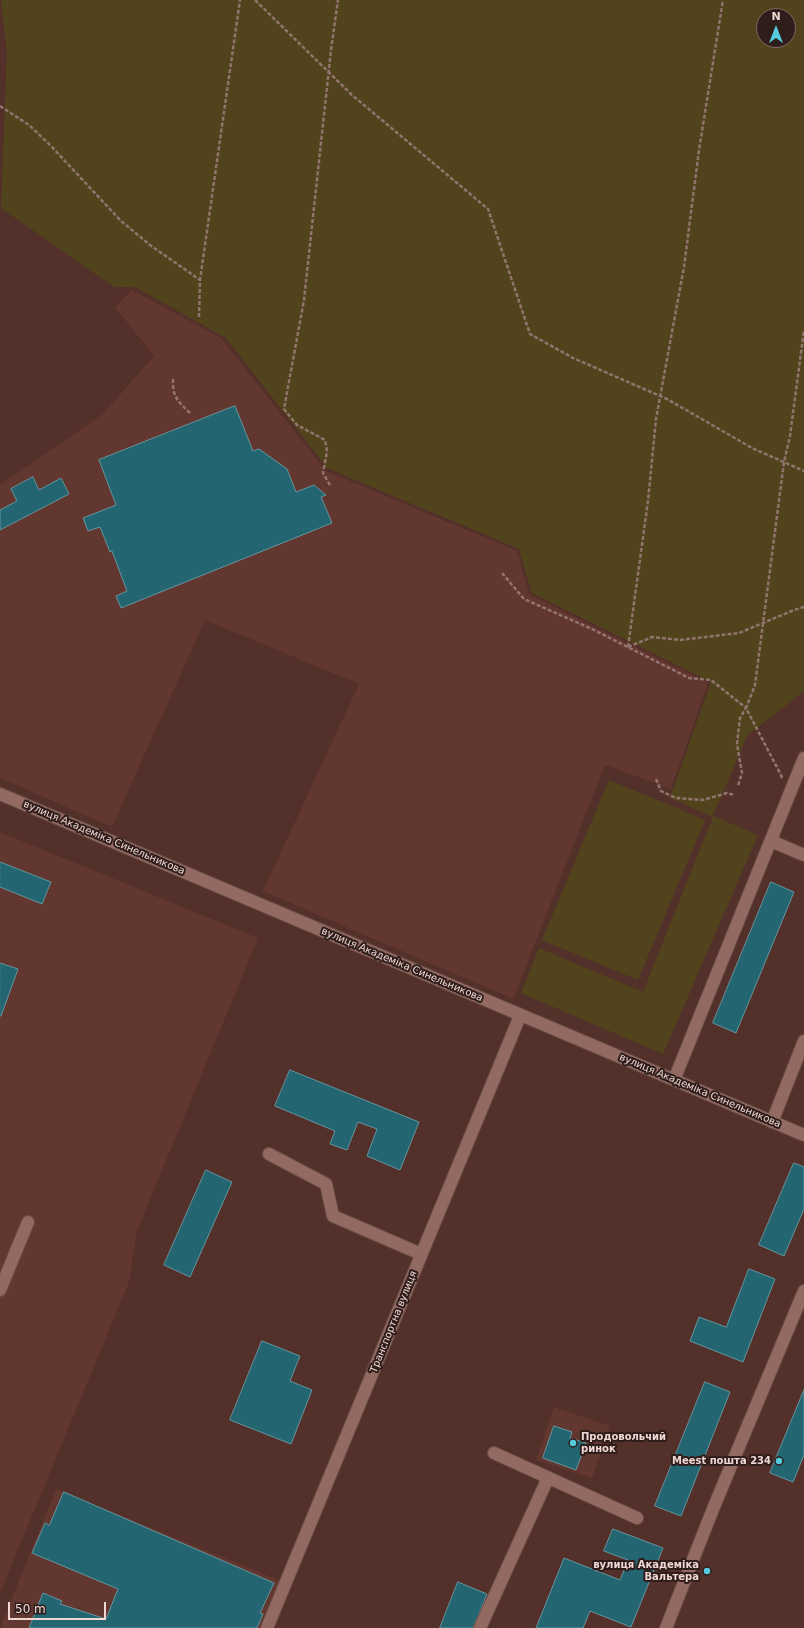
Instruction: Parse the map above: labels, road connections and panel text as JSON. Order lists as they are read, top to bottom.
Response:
{
  "streets": {
    "street": ["вулиця Академіка Синельникова", "Транспортна вулиця"]
  },
  "crossings": [
    ["вулиця Академіка Синельникова", "Транспортна вулиця"]
  ],
  "places": ["Продовольчий ринок", "Meest пошта 234", "вулиця Академіка Вальтера"],
  "scale_bar": "50 m",
  "north": "top"
}
